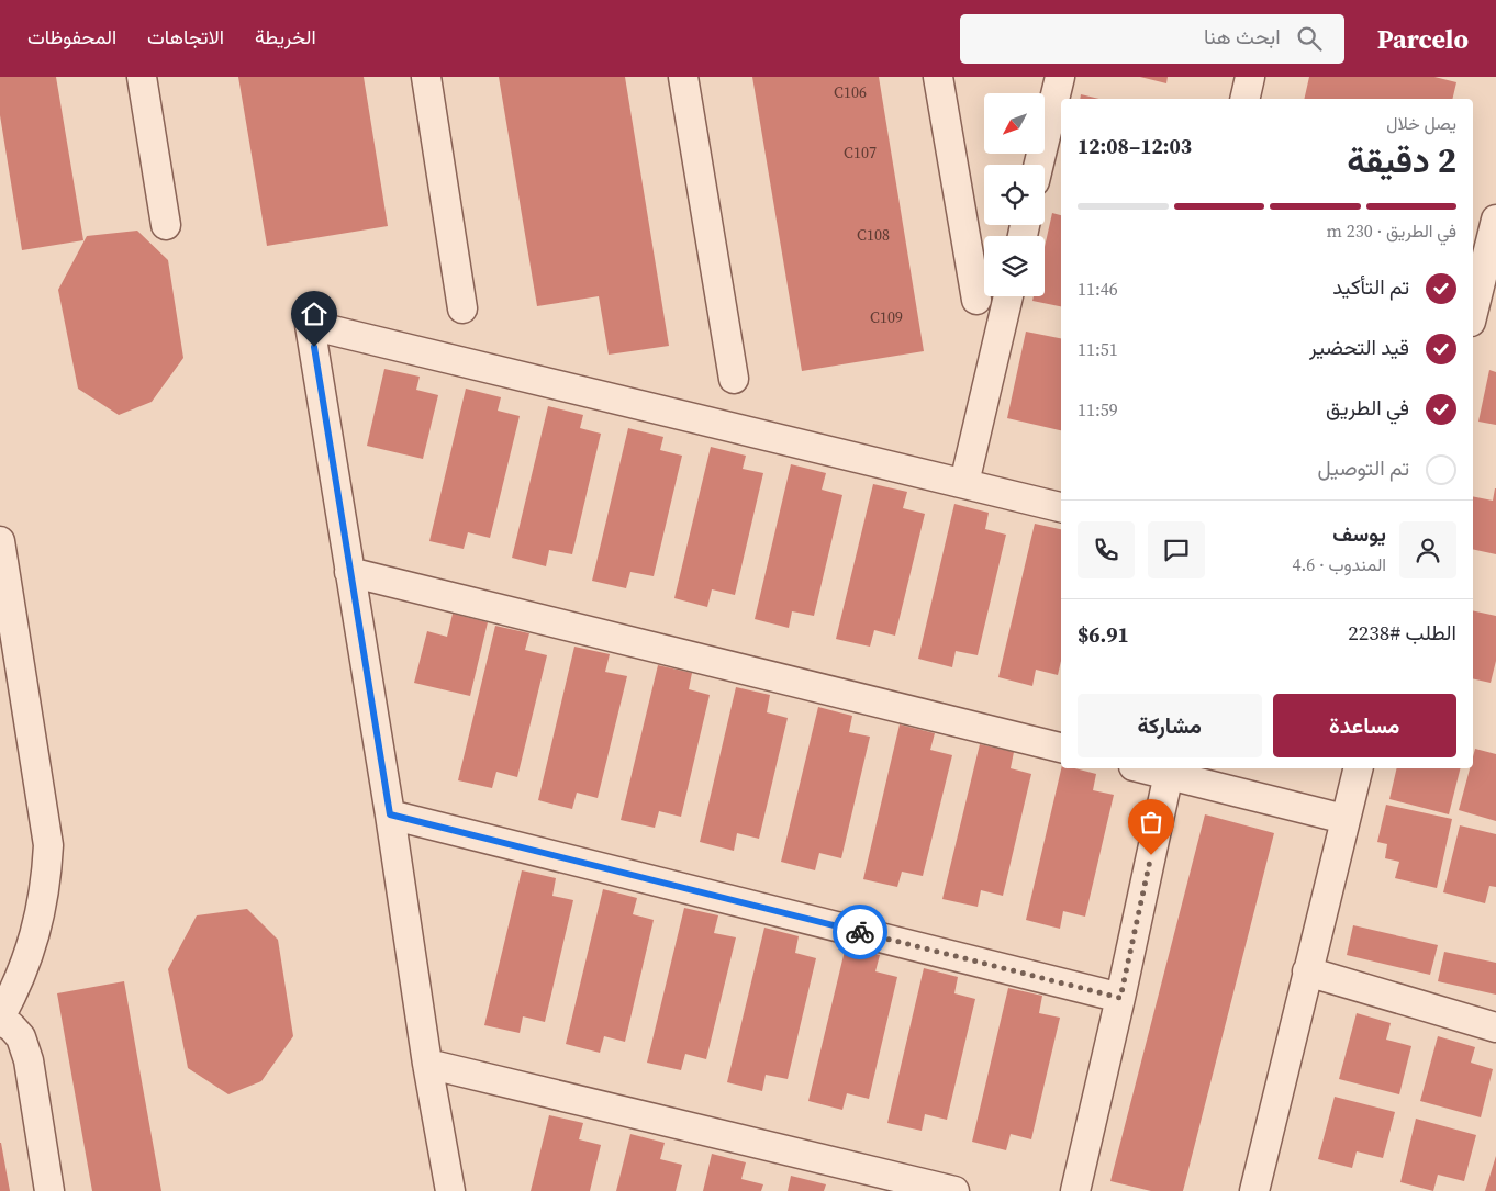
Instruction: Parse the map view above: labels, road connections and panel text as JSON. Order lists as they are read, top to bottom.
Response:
{
  "house_numbers": [
    "C106",
    "C107",
    "C108",
    "C109"
  ],
  "north": "bottom left",
  "page": {
    "header": "Parcelo",
    "search": "ابحث هنا",
    "nav": ["الخريطة", "الاتجاهات", "المحفوظات"],
    "heading": ["2 دقيقة", "يصل خلال", "12:03–12:08"],
    "panel": [
      "يوسف",
      "المندوب · 4.6",
      "الطلب #2238",
      "$6.91"
    ],
    "bar": "في الطريق · 230 m",
    "list": [
      ["تم التأكيد", "11:46"],
      ["قيد التحضير", "11:51"],
      ["في الطريق", "11:59"],
      "تم التوصيل"
    ],
    "buttons": ["مساعدة", "مشاركة"]
  }
}
